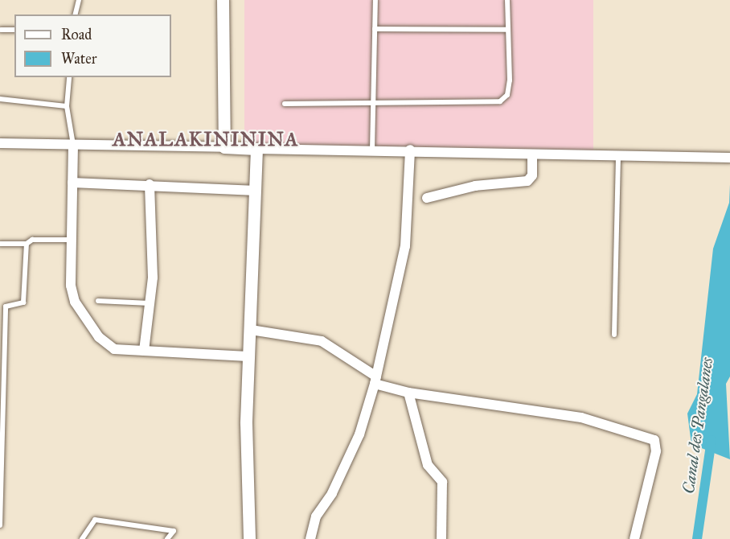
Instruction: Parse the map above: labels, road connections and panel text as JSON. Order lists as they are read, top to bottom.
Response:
{
  "districts": ["ANALAKINININA"],
  "water": ["Canal des Pangalanes"],
  "legend": ["Road", "Water"]
}
